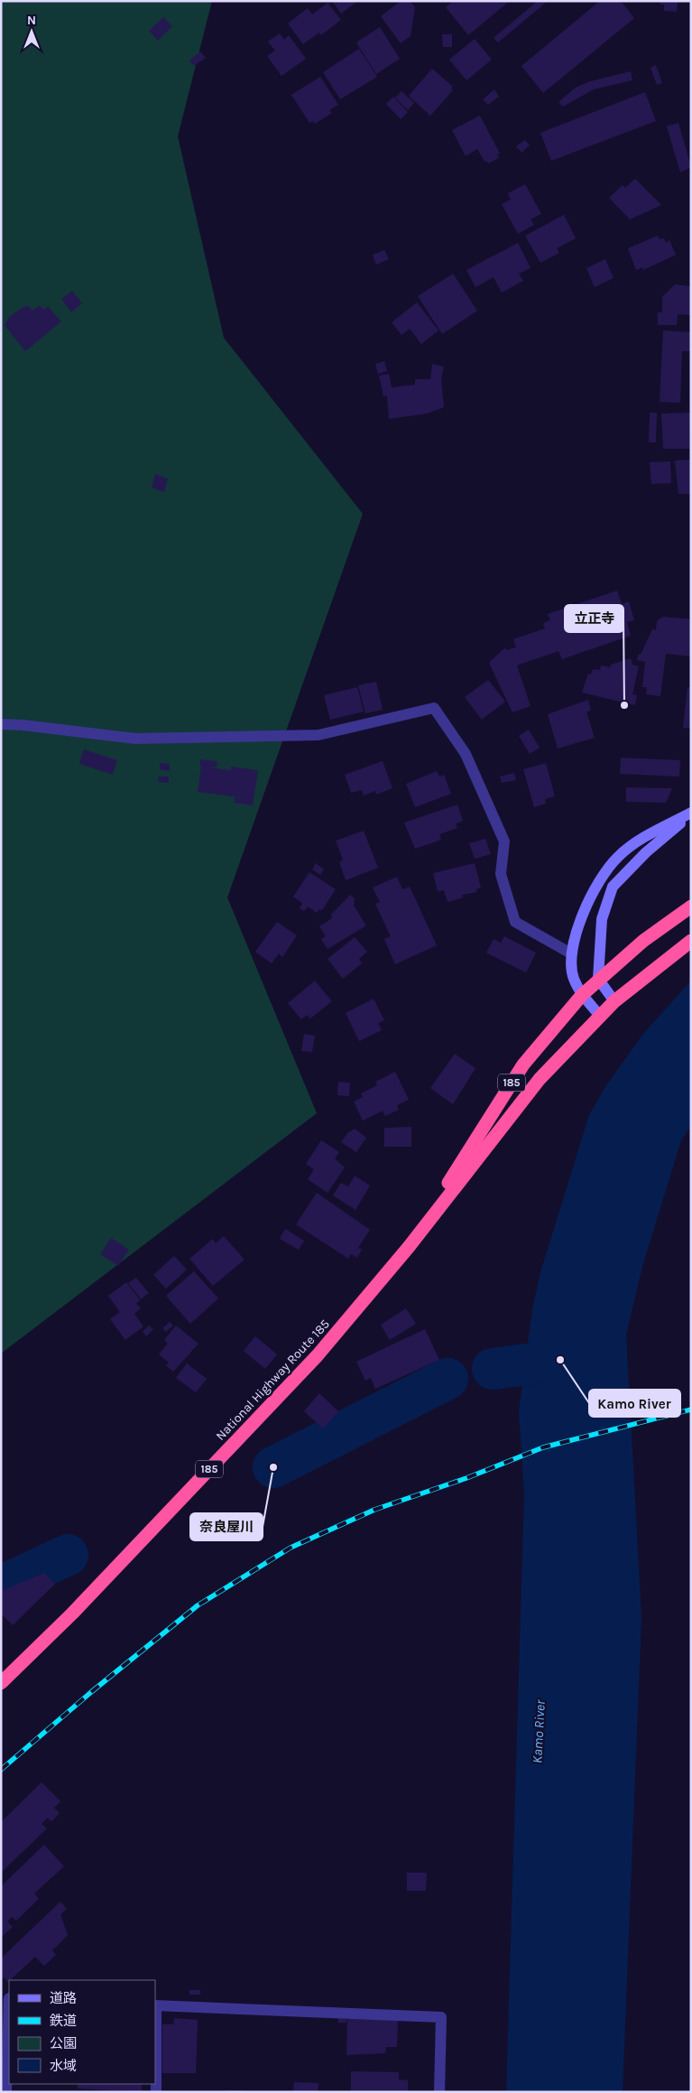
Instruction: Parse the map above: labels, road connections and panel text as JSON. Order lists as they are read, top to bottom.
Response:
{
  "streets": {
    "highway": ["185", "National Highway Route 185"]
  },
  "water": ["Kamo River"],
  "places": ["立正寺", "Kamo River", "奈良屋川"],
  "legend": [
    "道路",
    "鉄道",
    "公園",
    "水域"
  ],
  "north": "top"
}
